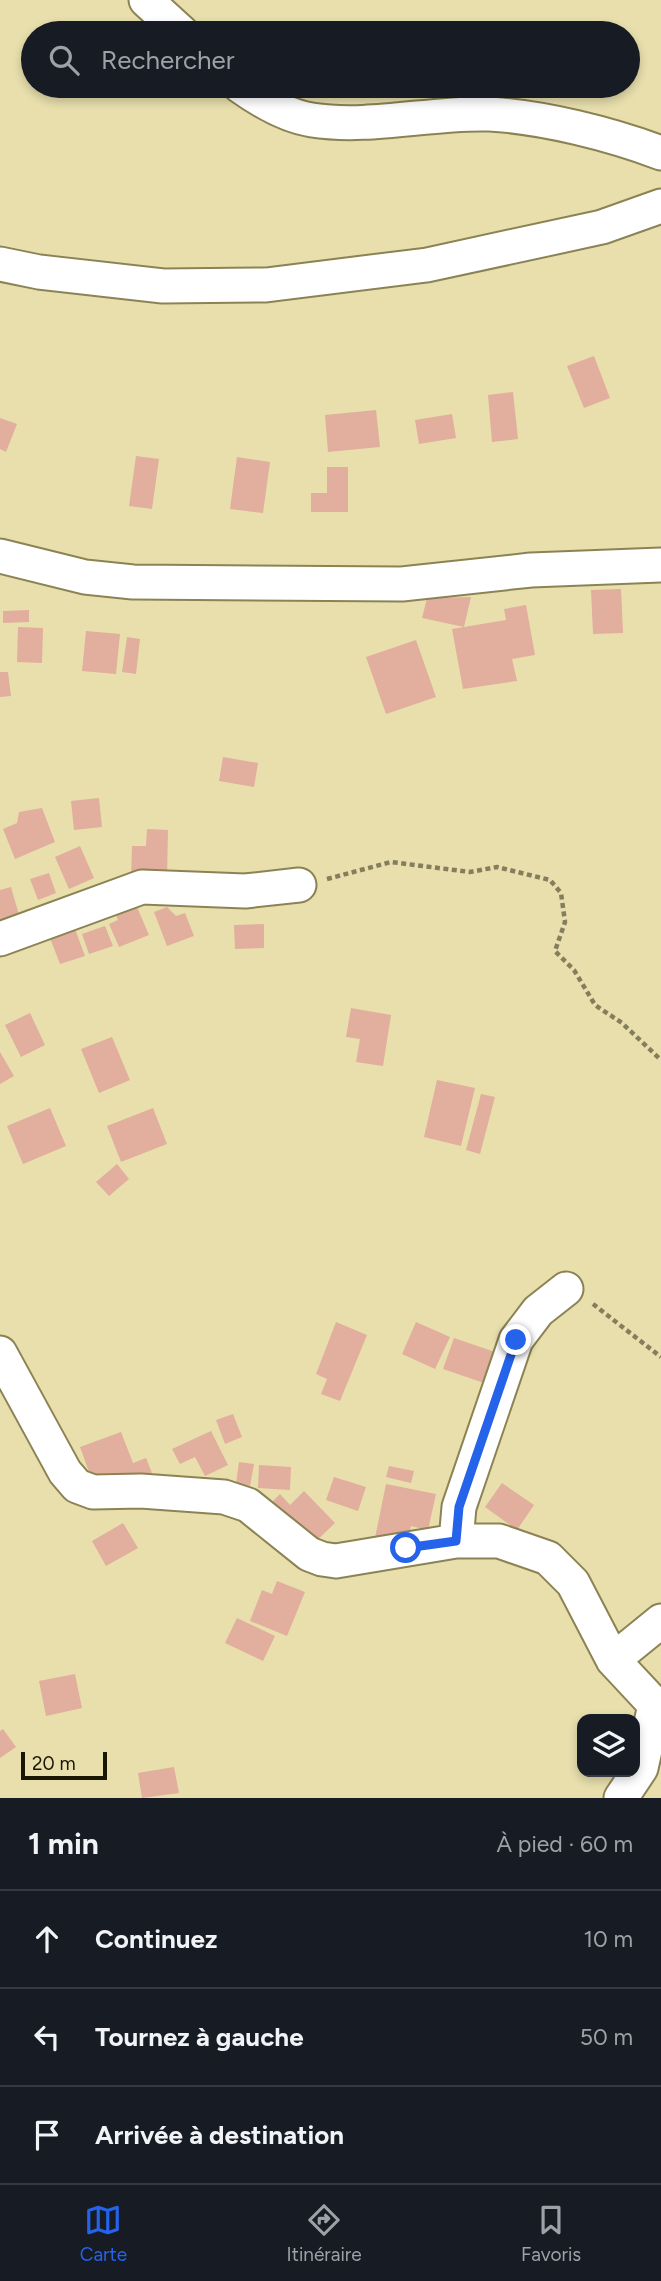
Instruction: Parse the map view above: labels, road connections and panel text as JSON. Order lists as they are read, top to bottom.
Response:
{
  "scale_bar": "20 m",
  "page": {
    "search": "Rechercher",
    "scale": "20 m",
    "heading": ["1 min", "À pied · 60 m"],
    "list": [
      ["Continuez", "10 m"],
      ["Tournez à gauche", "50 m"],
      "Arrivée à destination"
    ],
    "nav": ["Carte", "Itinéraire", "Favoris"]
  }
}
